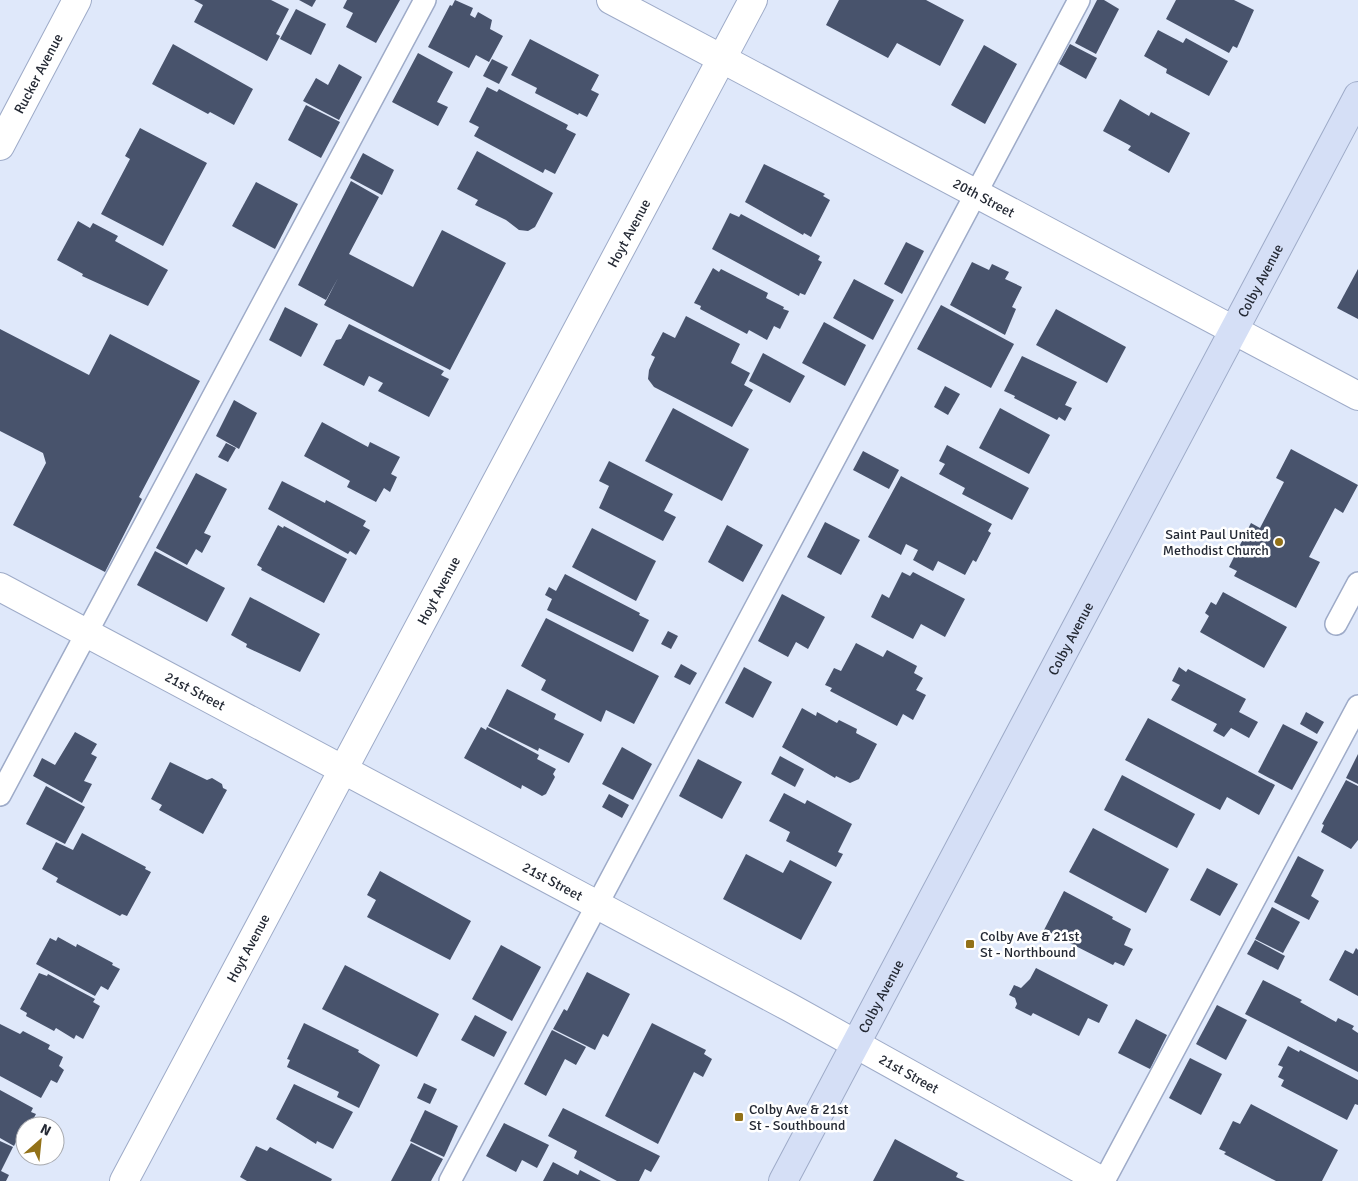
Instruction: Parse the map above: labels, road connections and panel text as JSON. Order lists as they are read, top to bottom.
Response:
{
  "streets": {
    "main road": ["Colby Avenue"],
    "street": [
      "Rucker Avenue",
      "20th Street",
      "Hoyt Avenue",
      "21st Street"
    ]
  },
  "crossings": [
    ["20th Street", "Hoyt Avenue"],
    ["20th Street", "Colby Avenue"],
    ["Hoyt Avenue", "21st Street"],
    ["Colby Avenue", "21st Street"]
  ],
  "places": {
    "other": ["Saint Paul United Methodist Church"],
    "transit": ["Colby Ave & 21st St - Northbound", "Colby Ave & 21st St - Southbound"]
  },
  "north": "top right"
}
